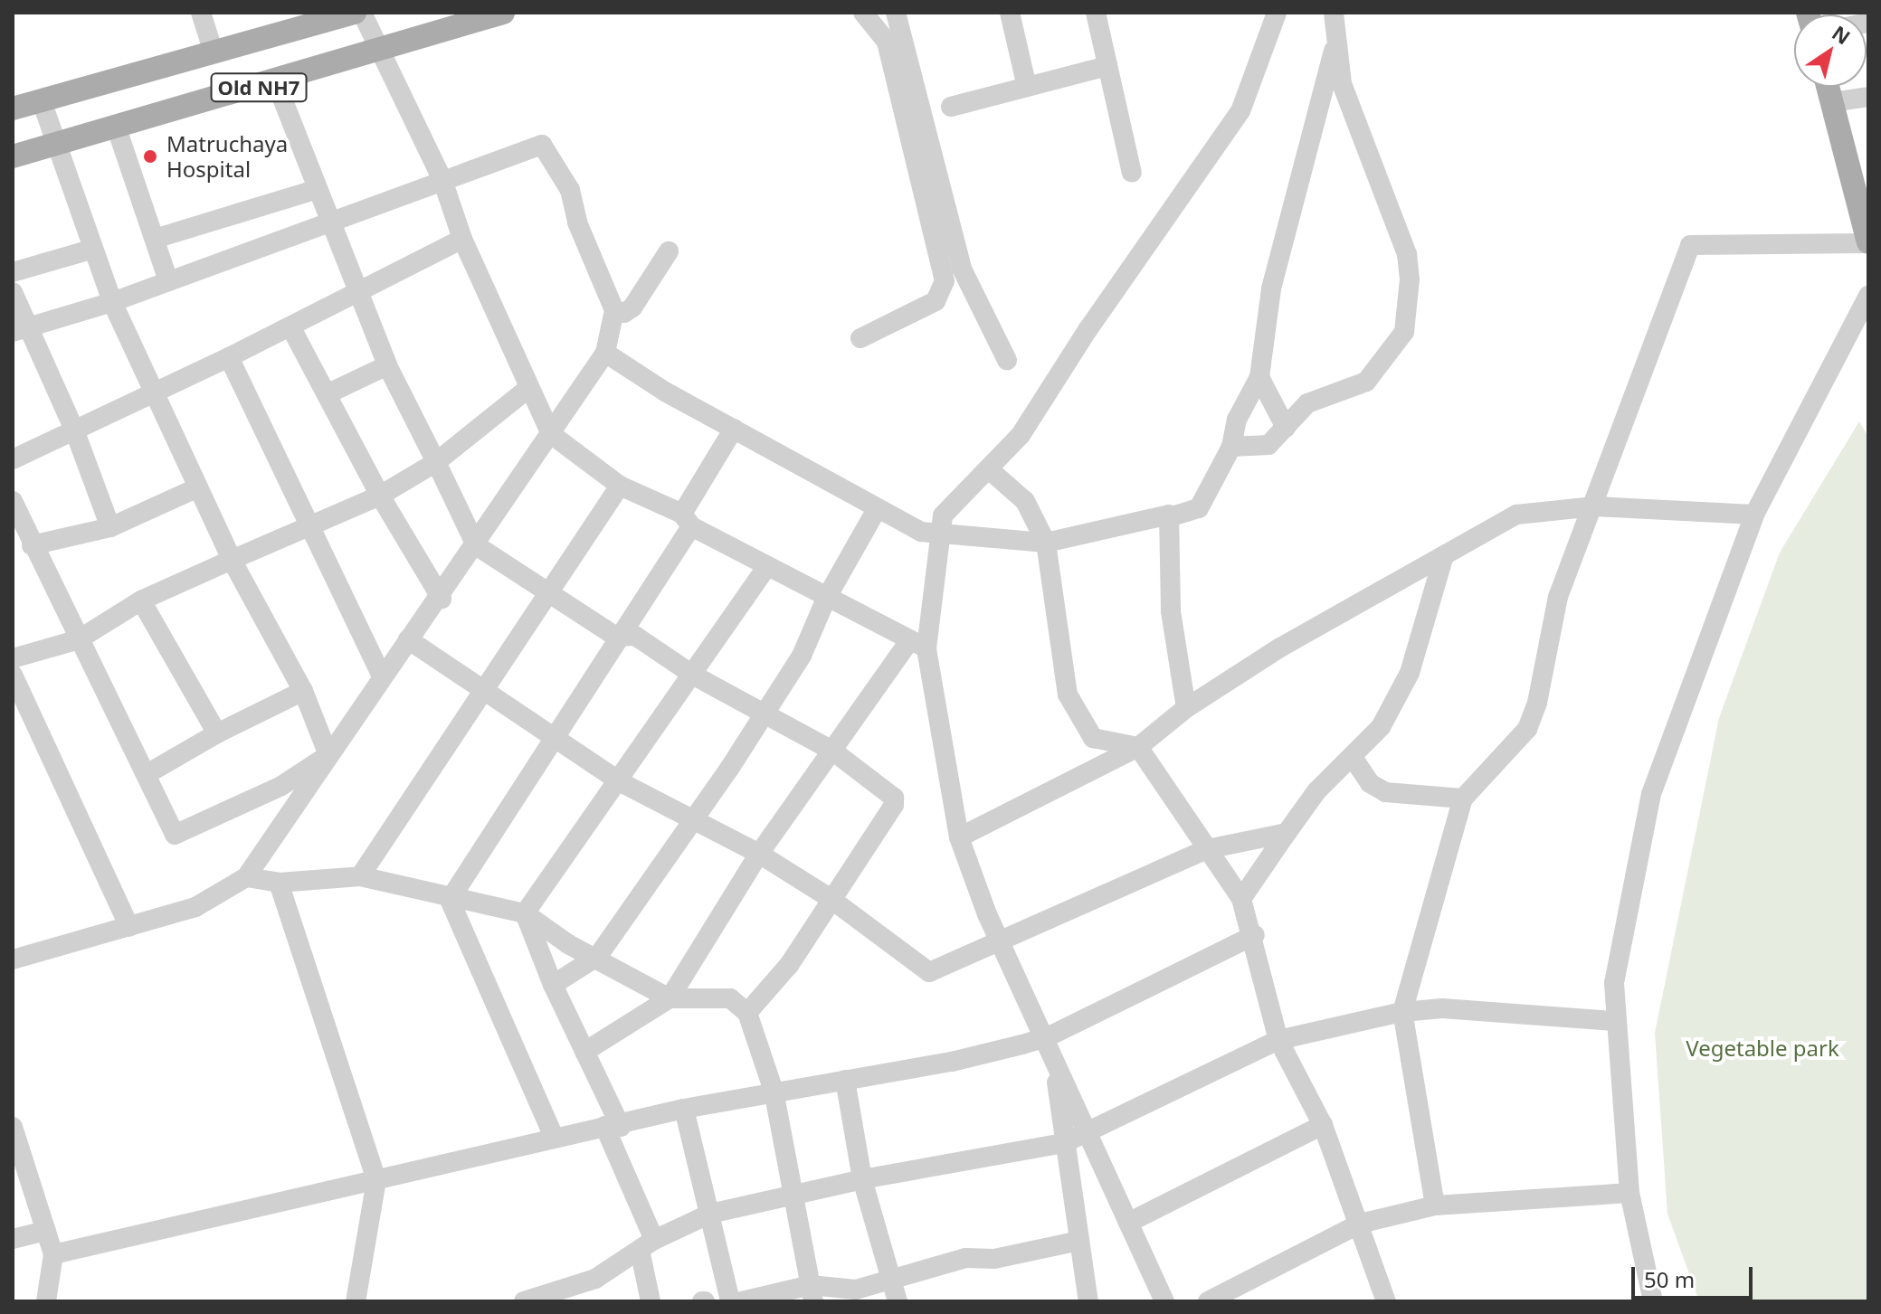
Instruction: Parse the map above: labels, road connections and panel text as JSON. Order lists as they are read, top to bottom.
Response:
{
  "streets": {
    "main road": ["Old NH7"]
  },
  "parks": ["Vegetable park"],
  "places": ["Matruchaya Hospital"],
  "scale_bar": "50 m",
  "north": "top right"
}
